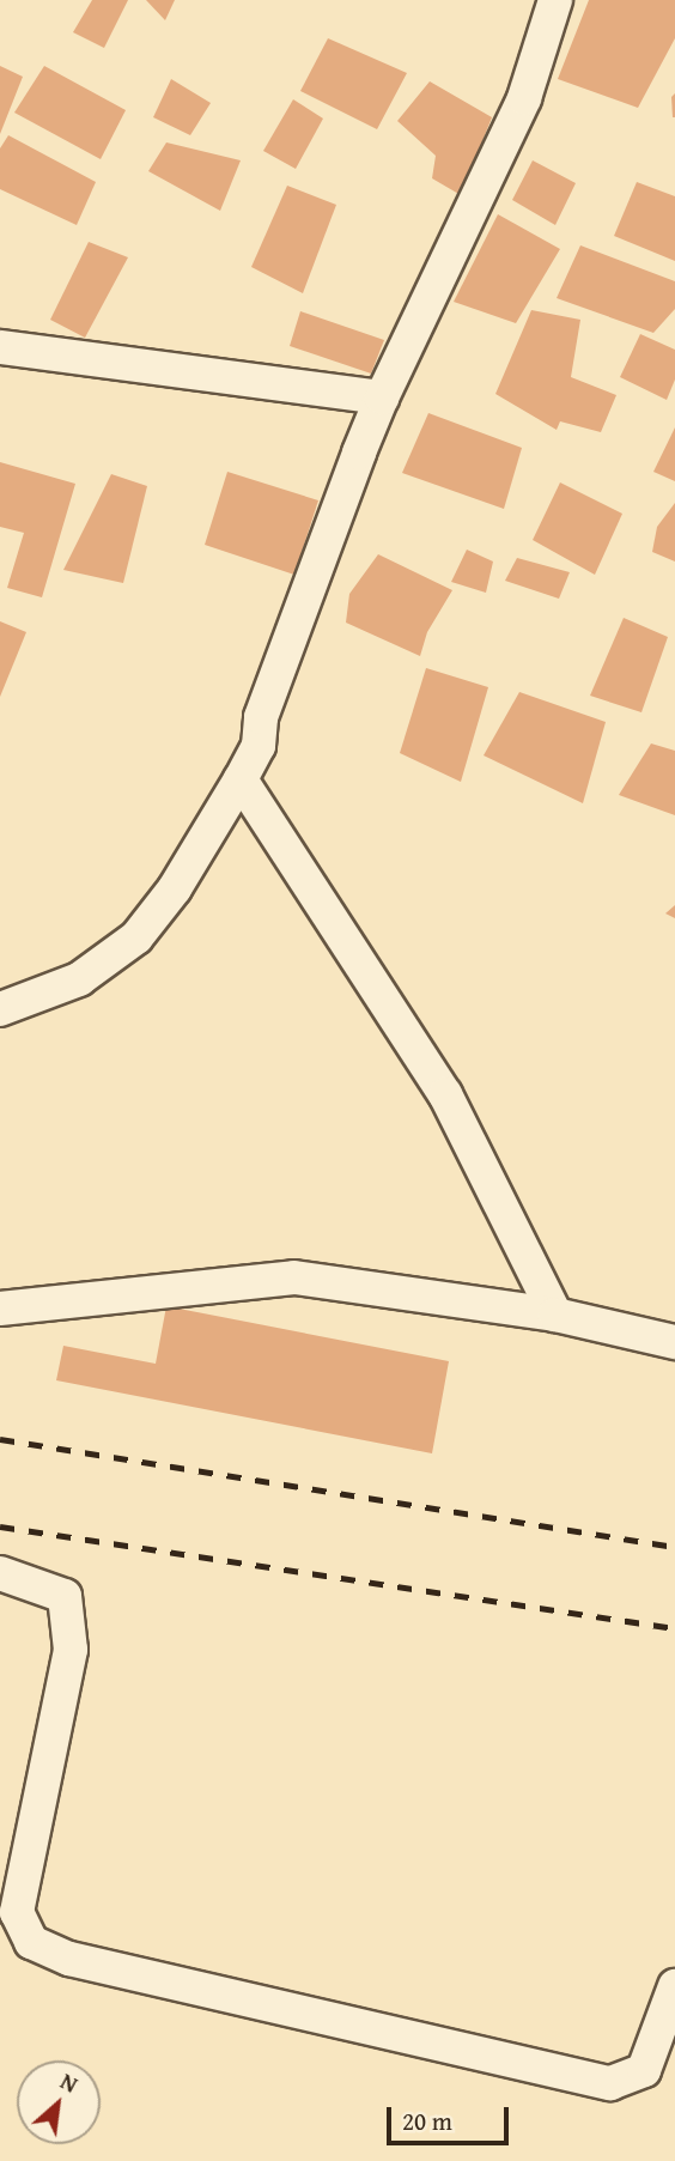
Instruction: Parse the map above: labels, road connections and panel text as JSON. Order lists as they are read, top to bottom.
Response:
{
  "scale_bar": "20 m",
  "north": "top right"
}
